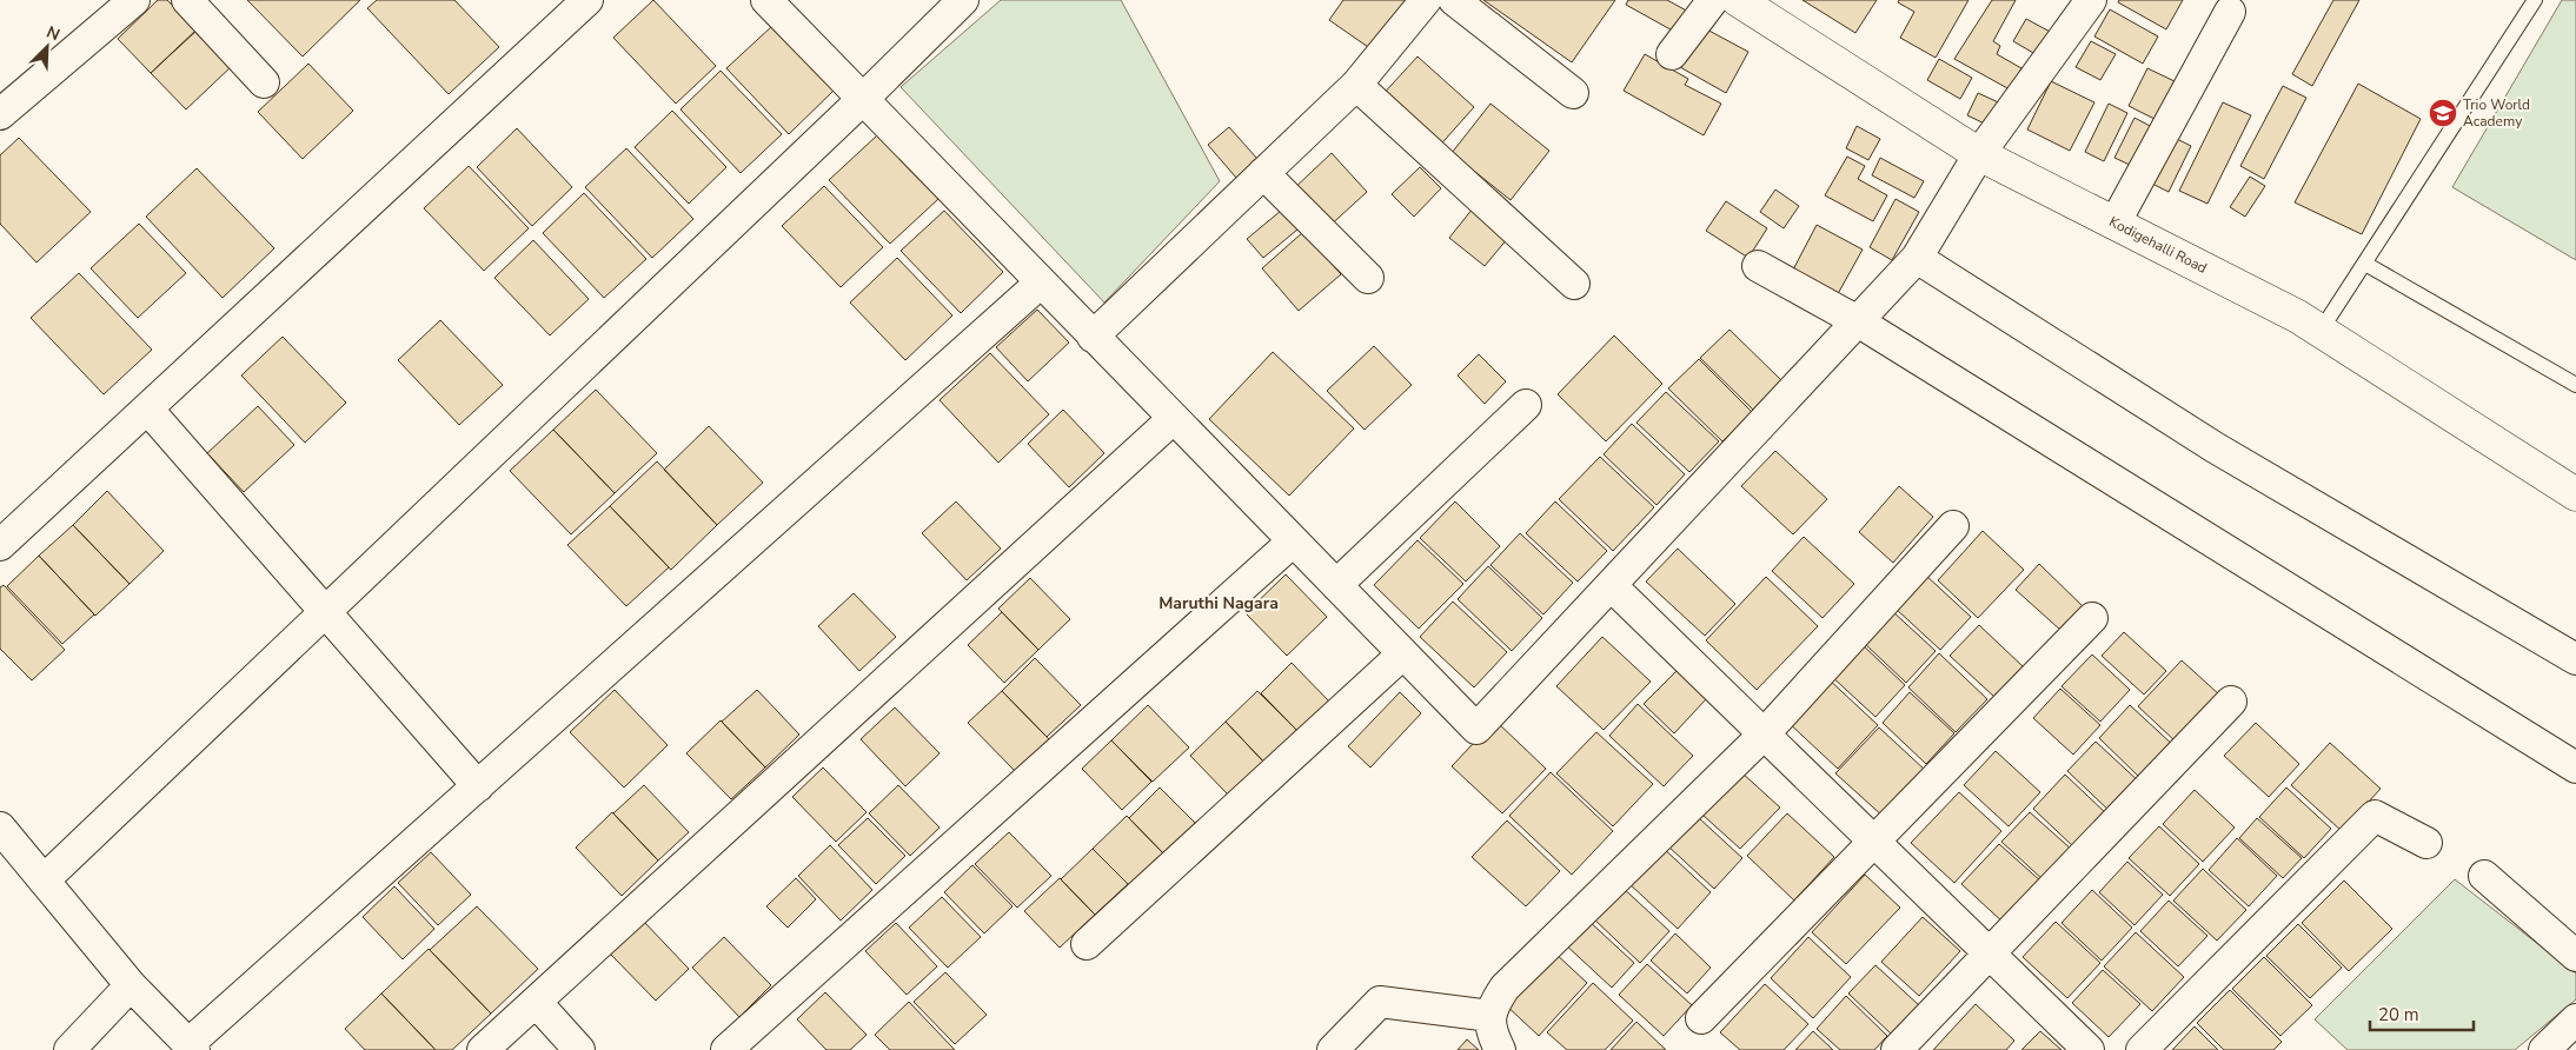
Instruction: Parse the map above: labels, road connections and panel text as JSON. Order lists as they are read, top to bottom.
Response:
{
  "streets": {
    "main road": ["Kodigehalli Road"]
  },
  "districts": ["Maruthi Nagara"],
  "places": {
    "school or university": ["Trio World Academy"]
  },
  "scale_bar": "20 m",
  "north": "top right"
}
